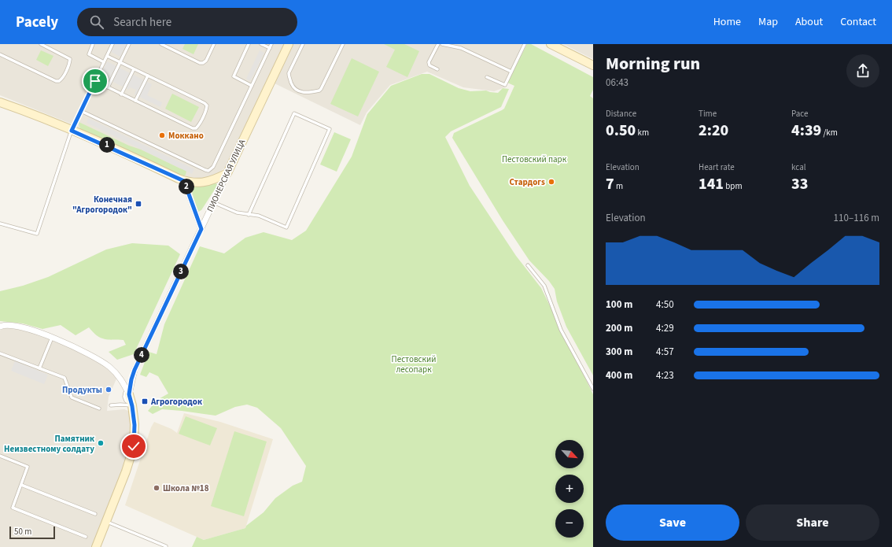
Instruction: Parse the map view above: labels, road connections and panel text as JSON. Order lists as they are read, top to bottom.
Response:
{
  "streets": {
    "street": ["ПИОНЕРСКАЯ УЛИЦА"]
  },
  "parks": ["Пестовский парк", "Пестовский лесопарк"],
  "places": {
    "other": [
      "Моккано",
      "Стардогs",
      "Продукты",
      "Памятник Неизвестному солдату",
      "Школа №18"
    ],
    "transit": ["Конечная \"Агрогородок\"", "Агрогородок"]
  },
  "scale_bar": "50 m",
  "north": "bottom right",
  "page": {
    "header": "Pacely",
    "search": "Search here",
    "nav": [
      "Home",
      "Map",
      "About",
      "Contact"
    ],
    "heading": ["Morning run", "06:43"],
    "stats": [
      ["Distance", "0.50 km"],
      ["Time", "2:20"],
      ["Pace", "4:39 /km"],
      ["Elevation", "7 m"],
      ["Heart rate", "141 bpm"],
      ["kcal", "33"]
    ],
    "pins": [
      "1",
      "2",
      "3",
      "4"
    ],
    "chart": ["Elevation", "110–116 m"],
    "list": [
      {
        "name": "100 m",
        "note": "4:50"
      },
      {
        "name": "200 m",
        "note": "4:29"
      },
      {
        "name": "300 m",
        "note": "4:57"
      },
      {
        "name": "400 m",
        "note": "4:23"
      }
    ],
    "map_buttons": ["+", "−"],
    "buttons": ["Save", "Share"],
    "scale": "50 m"
  }
}
